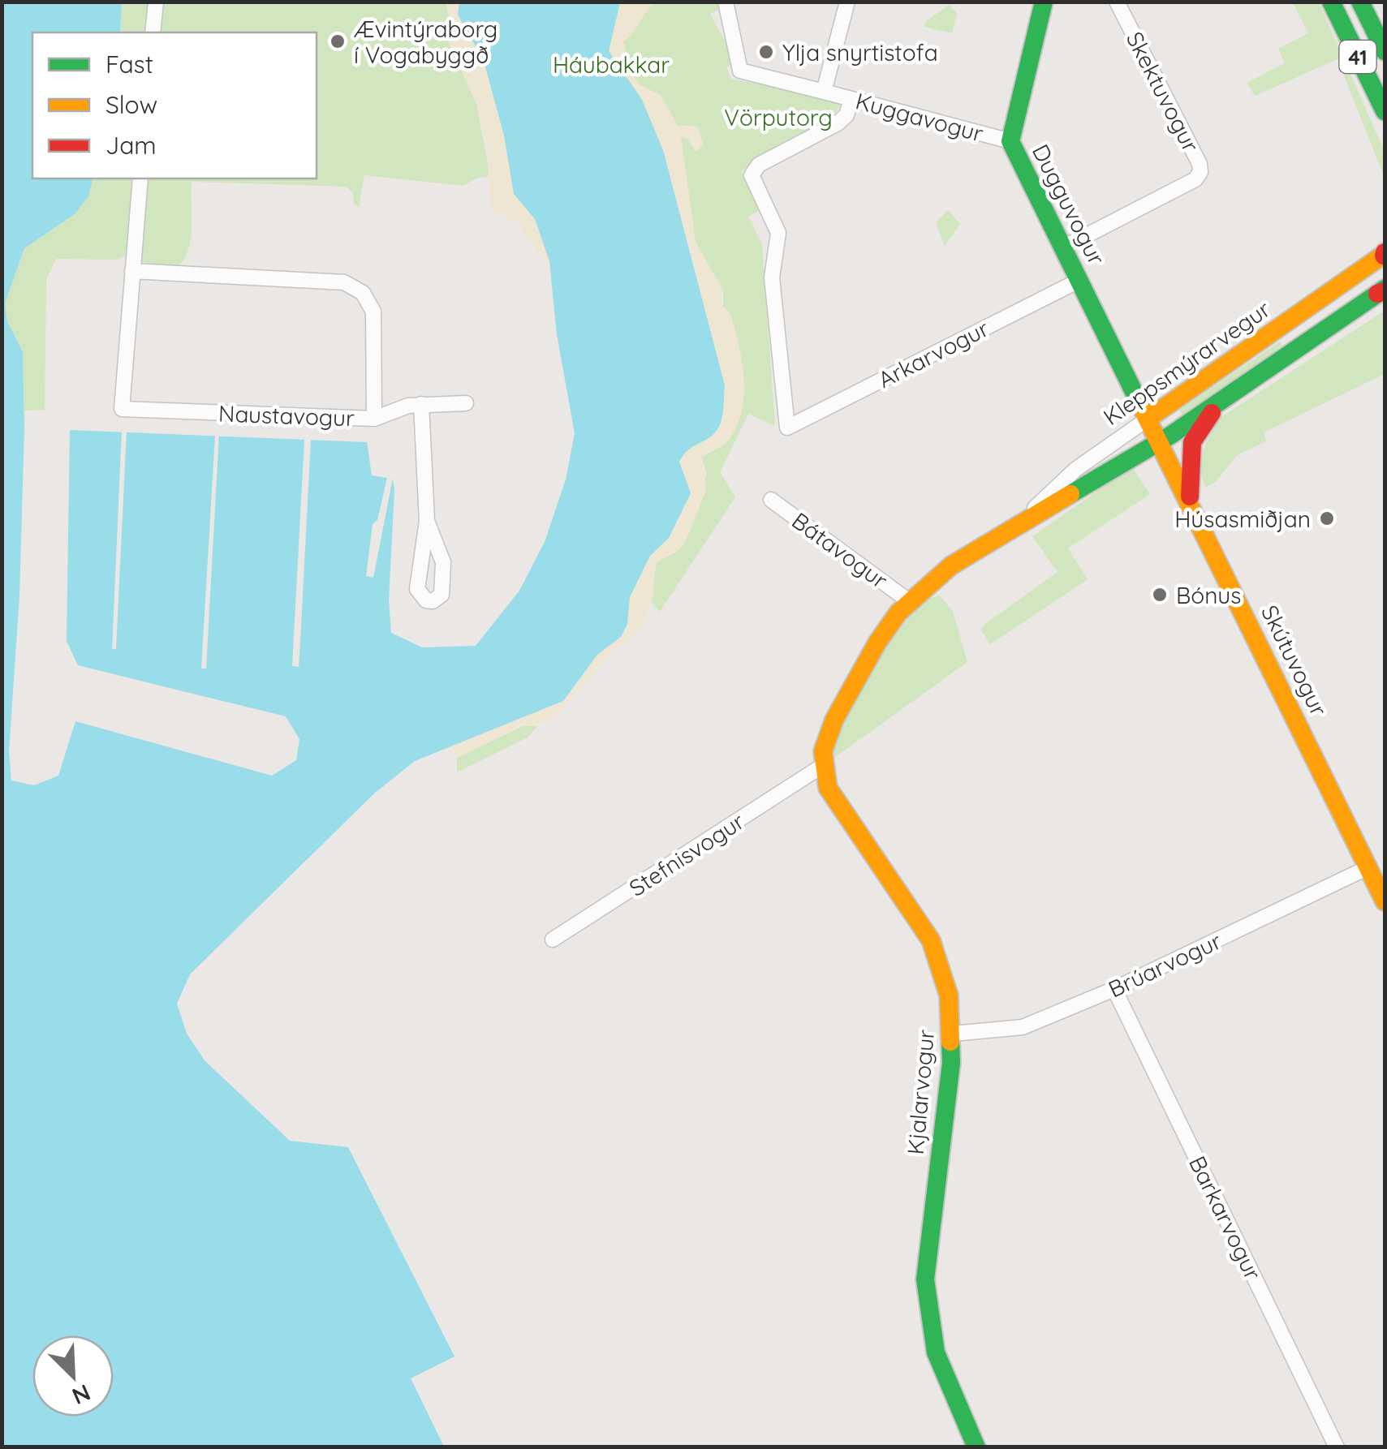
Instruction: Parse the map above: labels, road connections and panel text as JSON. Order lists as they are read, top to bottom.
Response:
{
  "streets": {
    "main road": [
      "41",
      "Dugguvogur",
      "Kleppsmýrarvegur",
      "Skútuvogur",
      "Kjalarvogur"
    ],
    "street": [
      "Skektuvogur",
      "Kuggavogur",
      "Arkarvogur",
      "Naustavogur",
      "Bátavogur",
      "Stefnisvogur",
      "Brúarvogur",
      "Barkarvogur"
    ]
  },
  "crossings": [
    ["Skektuvogur", "Dugguvogur"],
    ["Kuggavogur", "Dugguvogur"],
    ["Kuggavogur", "Arkarvogur"],
    ["Dugguvogur", "Arkarvogur"],
    ["Dugguvogur", "Kleppsmýrarvegur"],
    ["Dugguvogur", "Skútuvogur"],
    ["Kleppsmýrarvegur", "Bátavogur"],
    ["Kleppsmýrarvegur", "Skútuvogur"],
    ["Kleppsmýrarvegur", "Stefnisvogur"],
    ["Kleppsmýrarvegur", "Kjalarvogur"],
    ["Skútuvogur", "Brúarvogur"],
    ["Stefnisvogur", "Kjalarvogur"],
    ["Brúarvogur", "Kjalarvogur"],
    ["Brúarvogur", "Barkarvogur"]
  ],
  "parks": ["Háubakkar", "Vörputorg"],
  "places": [
    "Ævintýraborg í Vogabyggð",
    "Ylja snyrtistofa",
    "Húsasmiðjan",
    "Bónus"
  ],
  "legend": ["Fast", "Slow", "Jam"],
  "north": "bottom right"
}
